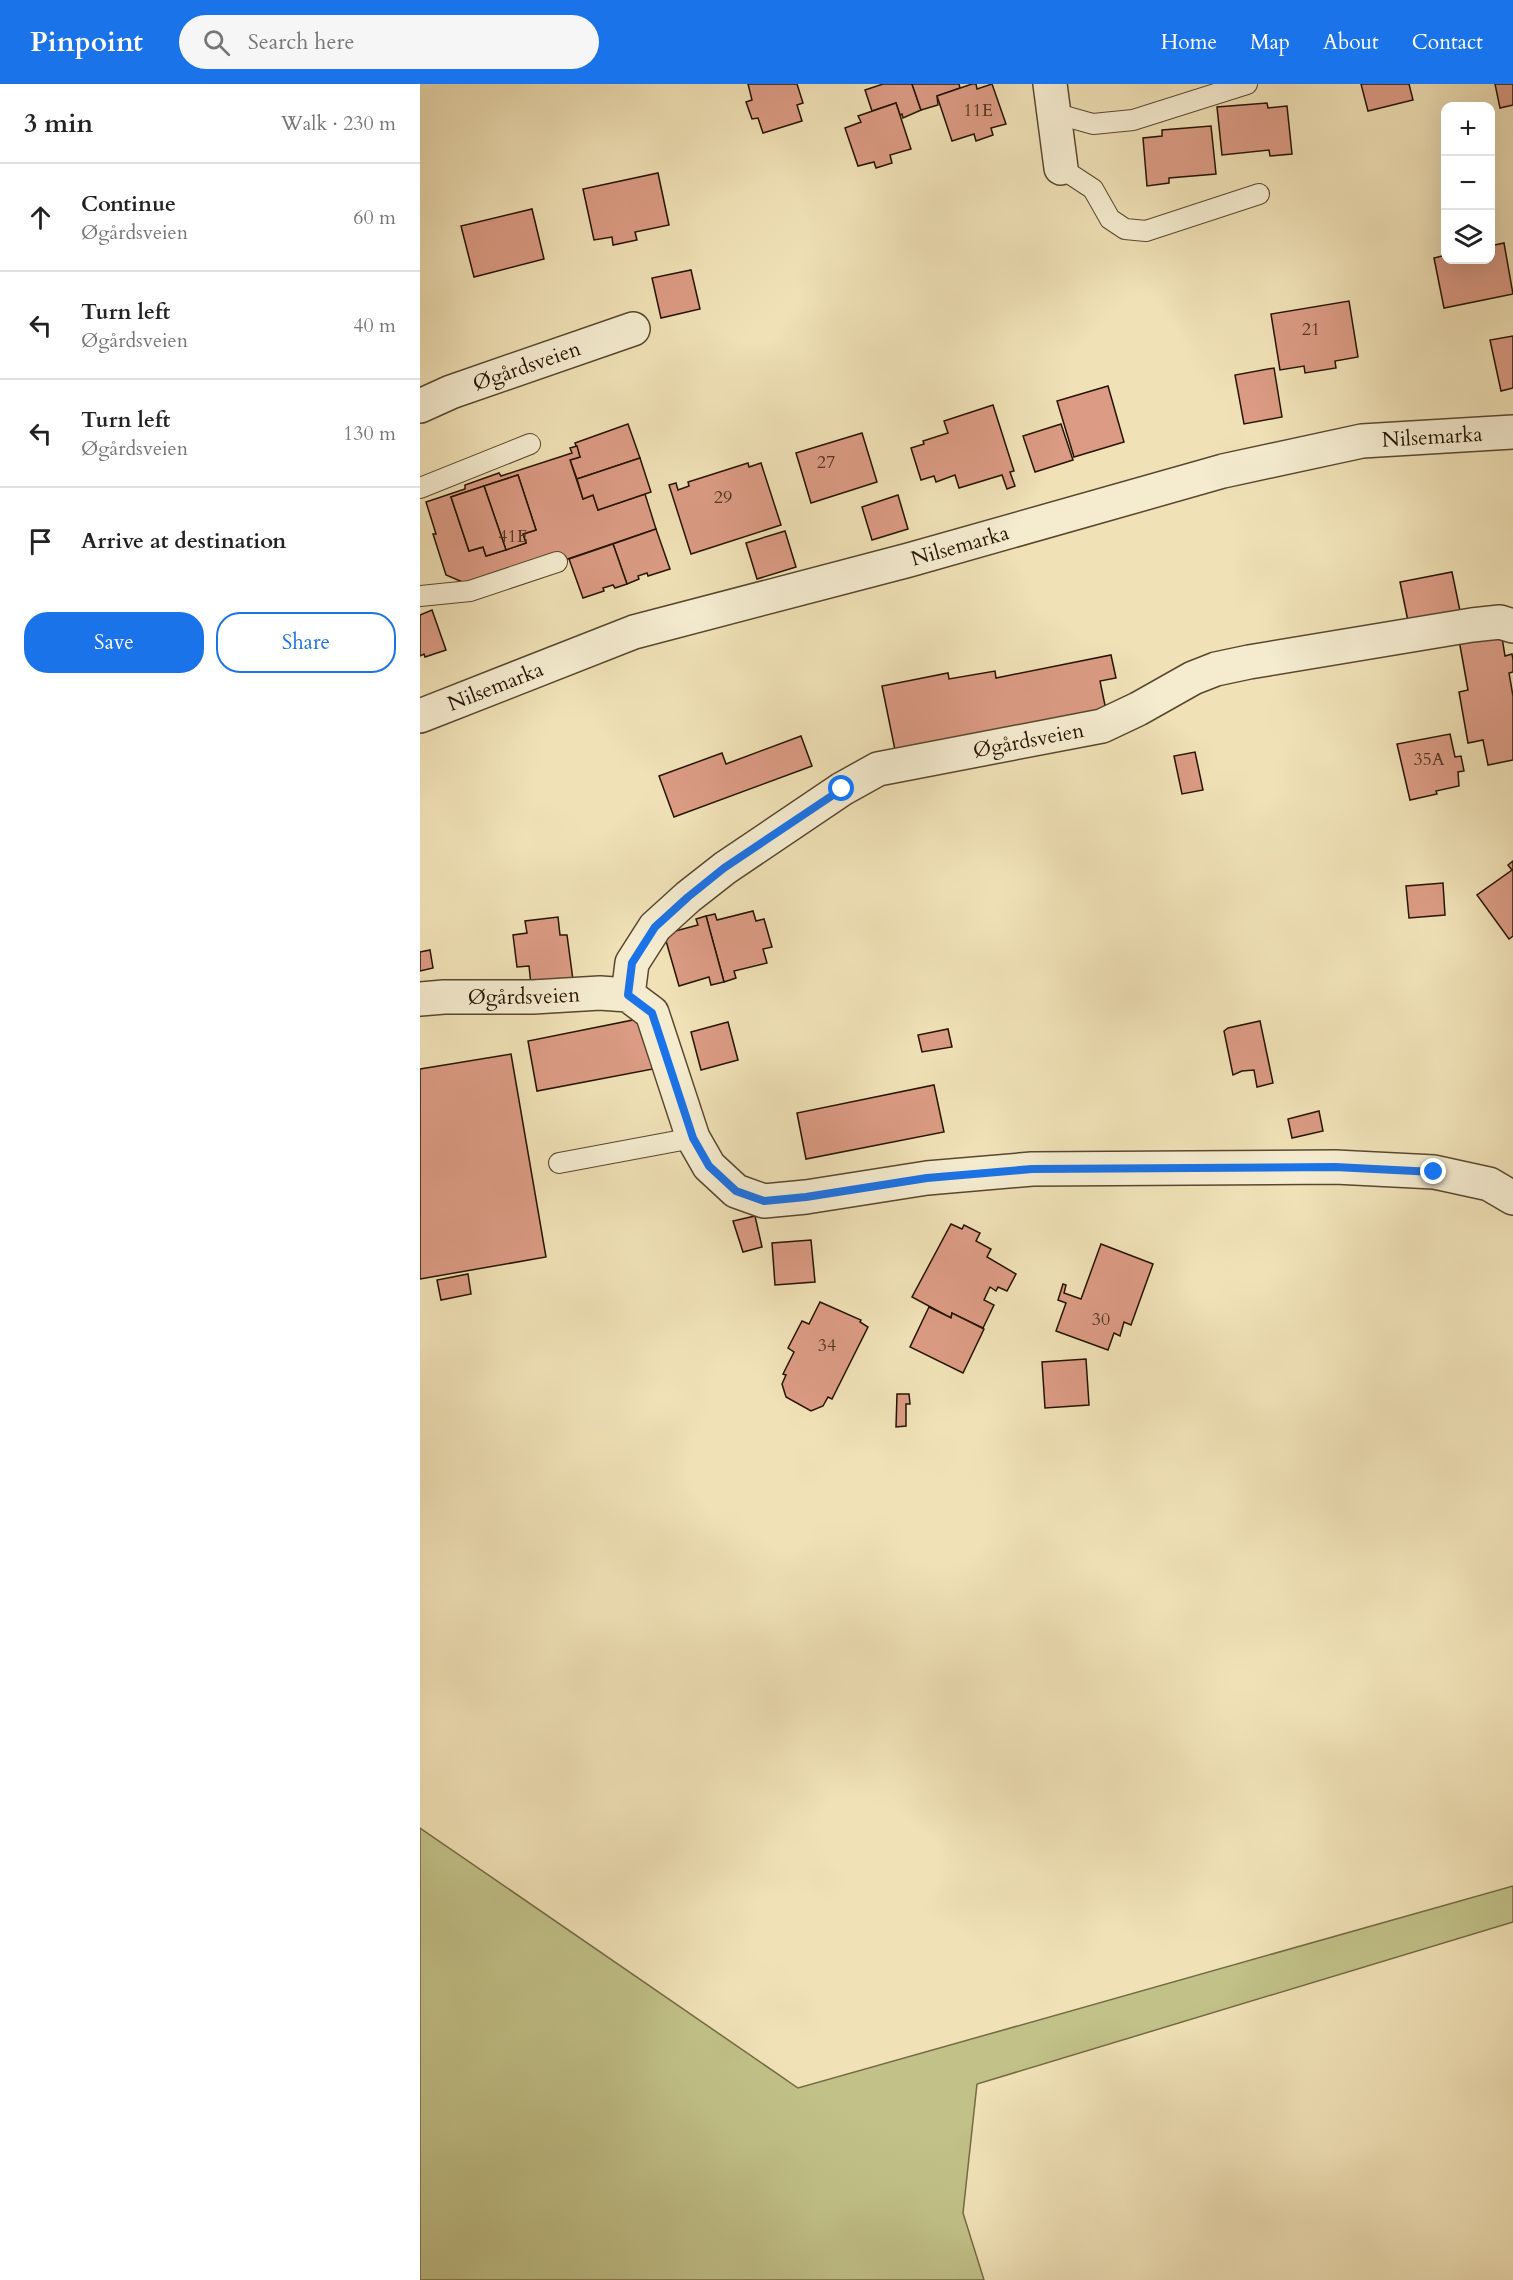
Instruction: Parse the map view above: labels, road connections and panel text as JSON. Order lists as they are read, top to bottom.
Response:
{
  "streets": {
    "street": ["Øgårdsveien", "Nilsemarka"]
  },
  "house_numbers": [
    "11E",
    "21",
    "27",
    "29",
    "41E",
    "35A",
    "30",
    "34"
  ],
  "page": {
    "header": "Pinpoint",
    "search": "Search here",
    "nav": [
      "Home",
      "Map",
      "About",
      "Contact"
    ],
    "heading": ["3 min", "Walk · 230 m"],
    "map_buttons": ["+", "−"],
    "list": [
      ["Continue", "Øgårdsveien", "60 m"],
      ["Turn left", "Øgårdsveien", "40 m"],
      ["Turn left", "Øgårdsveien", "130 m"],
      "Arrive at destination"
    ],
    "buttons": ["Save", "Share"]
  }
}
